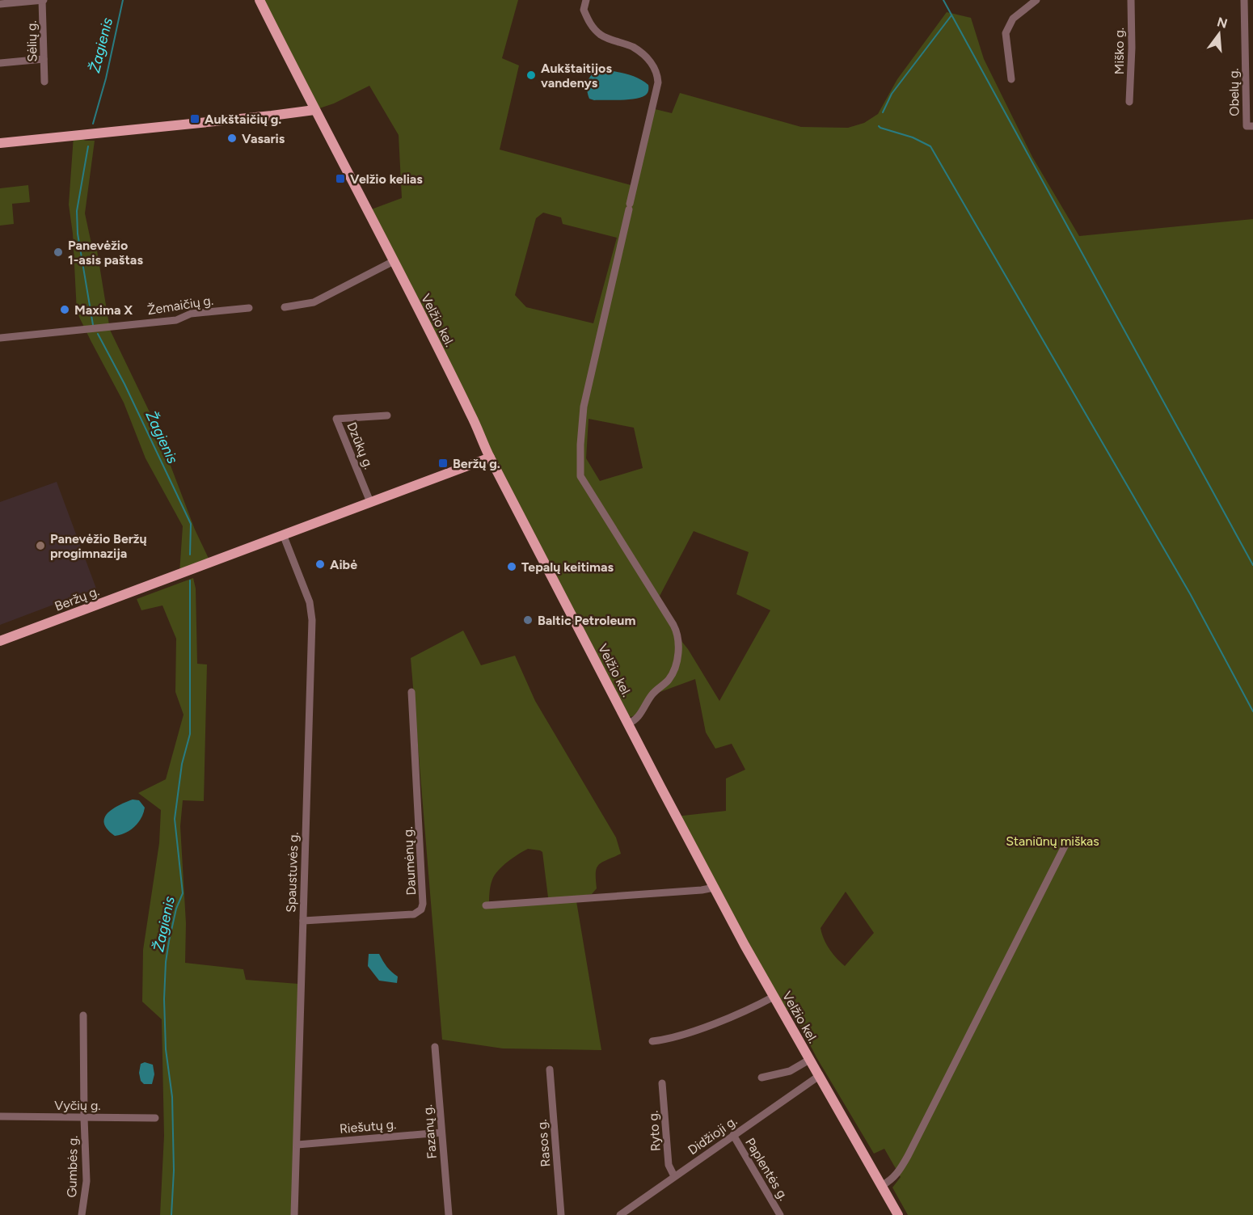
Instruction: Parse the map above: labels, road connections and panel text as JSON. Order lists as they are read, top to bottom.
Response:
{
  "streets": {
    "main road": ["Velžio kel.", "Beržų g."],
    "street": [
      "Sėlių g.",
      "Miško g.",
      "Obelų g.",
      "Žemaičių g.",
      "Dzūkų g.",
      "Daumėnų g.",
      "Spaustuvės g.",
      "Vyčių g.",
      "Riešutų g.",
      "Ryto g.",
      "Fazanų g.",
      "Didžioji g.",
      "Rasos g.",
      "Gumbės g.",
      "Paplentės g."
    ]
  },
  "crossings": [
    ["Velžio kel.", "Beržų g."],
    ["Velžio kel.", "Didžioji g."],
    ["Dzūkų g.", "Beržų g."],
    ["Beržų g.", "Spaustuvės g."],
    ["Daumėnų g.", "Spaustuvės g."],
    ["Spaustuvės g.", "Riešutų g."],
    ["Vyčių g.", "Gumbės g."],
    ["Riešutų g.", "Fazanų g."],
    ["Ryto g.", "Didžioji g."],
    ["Didžioji g.", "Paplentės g."]
  ],
  "water": ["Žagienis"],
  "parks": ["Staniūnų miškas"],
  "places": {
    "other": [
      "Aukštaitijos vandenys",
      "Vasaris",
      "Panevėžio 1-asis paštas",
      "Maxima X",
      "Panevėžio Beržų progimnazija",
      "Aibė",
      "Tepalų keitimas",
      "Baltic Petroleum"
    ],
    "transit": ["Aukštaičių g.", "Velžio kelias", "Beržų g."]
  },
  "north": "top"
}
